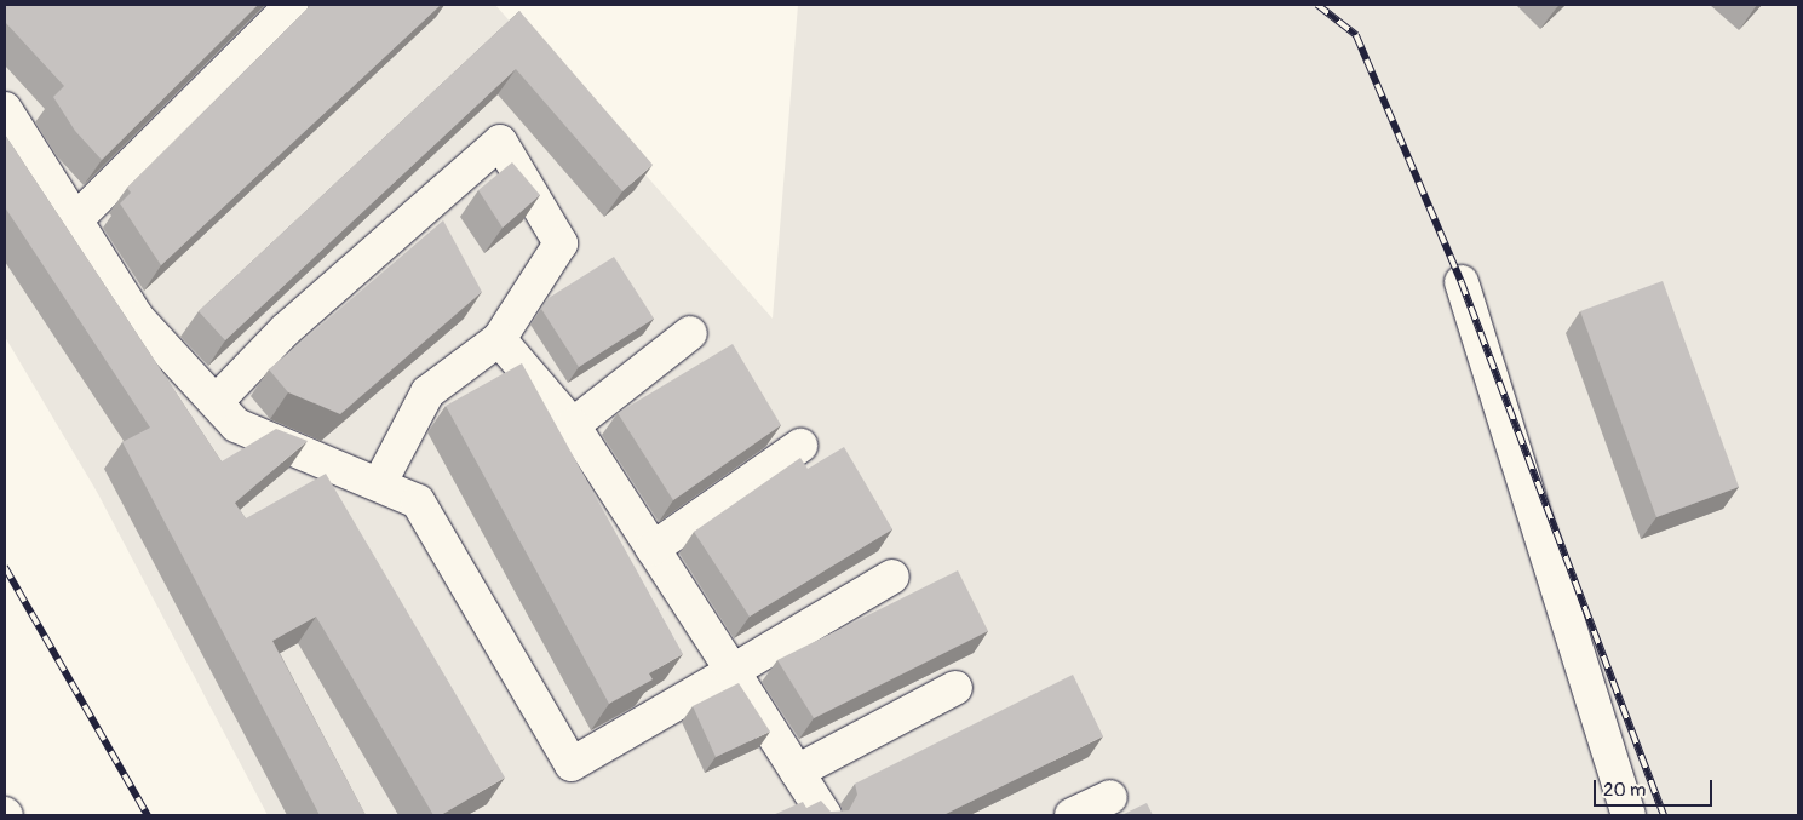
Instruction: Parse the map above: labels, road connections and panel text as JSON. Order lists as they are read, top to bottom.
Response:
{
  "scale_bar": "20 m"
}
